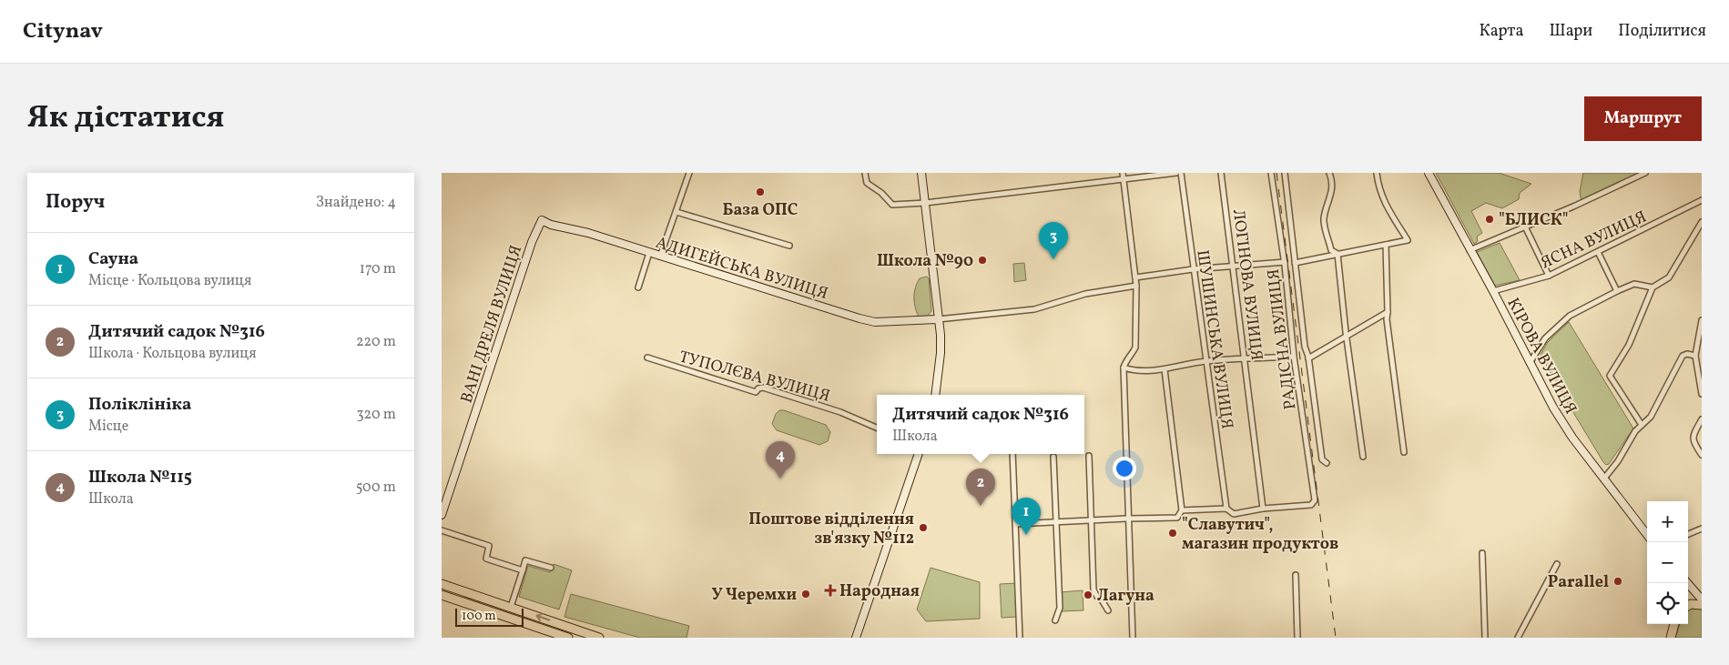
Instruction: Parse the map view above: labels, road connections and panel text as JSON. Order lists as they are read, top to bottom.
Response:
{
  "streets": {
    "main road": ["АДИГЕЙСЬКА ВУЛИЦЯ", "ВАНІ ДРЕЛЯ ВУЛИЦЯ", "КІРОВА ВУЛИЦЯ"],
    "street": [
      "ЯСНА ВУЛИЦЯ",
      "ЛОГІНОВА ВУЛИЦЯ",
      "ШУШИНСЬКА ВУЛИЦЯ",
      "РАДІСНА ВУЛИЦЯ",
      "ТУПОЛЄВА ВУЛИЦЯ"
    ]
  },
  "crossings": [
    ["ЯСНА ВУЛИЦЯ", "КІРОВА ВУЛИЦЯ"],
    ["АДИГЕЙСЬКА ВУЛИЦЯ", "ВАНІ ДРЕЛЯ ВУЛИЦЯ"],
    ["ЛОГІНОВА ВУЛИЦЯ", "РАДІСНА ВУЛИЦЯ"]
  ],
  "places": {
    "other": [
      "База ОПС",
      "\"БЛИСК\"",
      "Школа №90",
      "Поштове відділення зв'язку №112",
      "\"Славутич\", магазин продуктов",
      "Parallel",
      "У Черемхи",
      "Лагуна"
    ],
    "health": ["Народная"]
  },
  "scale_bar": "100 m",
  "page": {
    "header": "Citynav",
    "nav": ["Карта", "Шари", "Поділитися"],
    "title": "Як дістатися",
    "buttons": "Маршрут",
    "heading": ["Поруч", "Знайдено: 4"],
    "pins": [
      "3",
      "4",
      "2",
      "1"
    ],
    "list": [
      {
        "mark": "1",
        "name": "Сауна",
        "note": "Місце · Кольцова вулиця",
        "value": "170 m"
      },
      {
        "mark": "2",
        "name": "Дитячий садок №316",
        "note": "Школа · Кольцова вулиця",
        "value": "220 m"
      },
      {
        "mark": "3",
        "name": "Поліклініка",
        "note": "Місце",
        "value": "320 m"
      },
      {
        "mark": "4",
        "name": "Школа №115",
        "note": "Школа",
        "value": "500 m"
      }
    ],
    "popup": ["Дитячий садок №316", "Школа"],
    "map_buttons": ["+", "−"],
    "scale": "100 m"
  }
}
